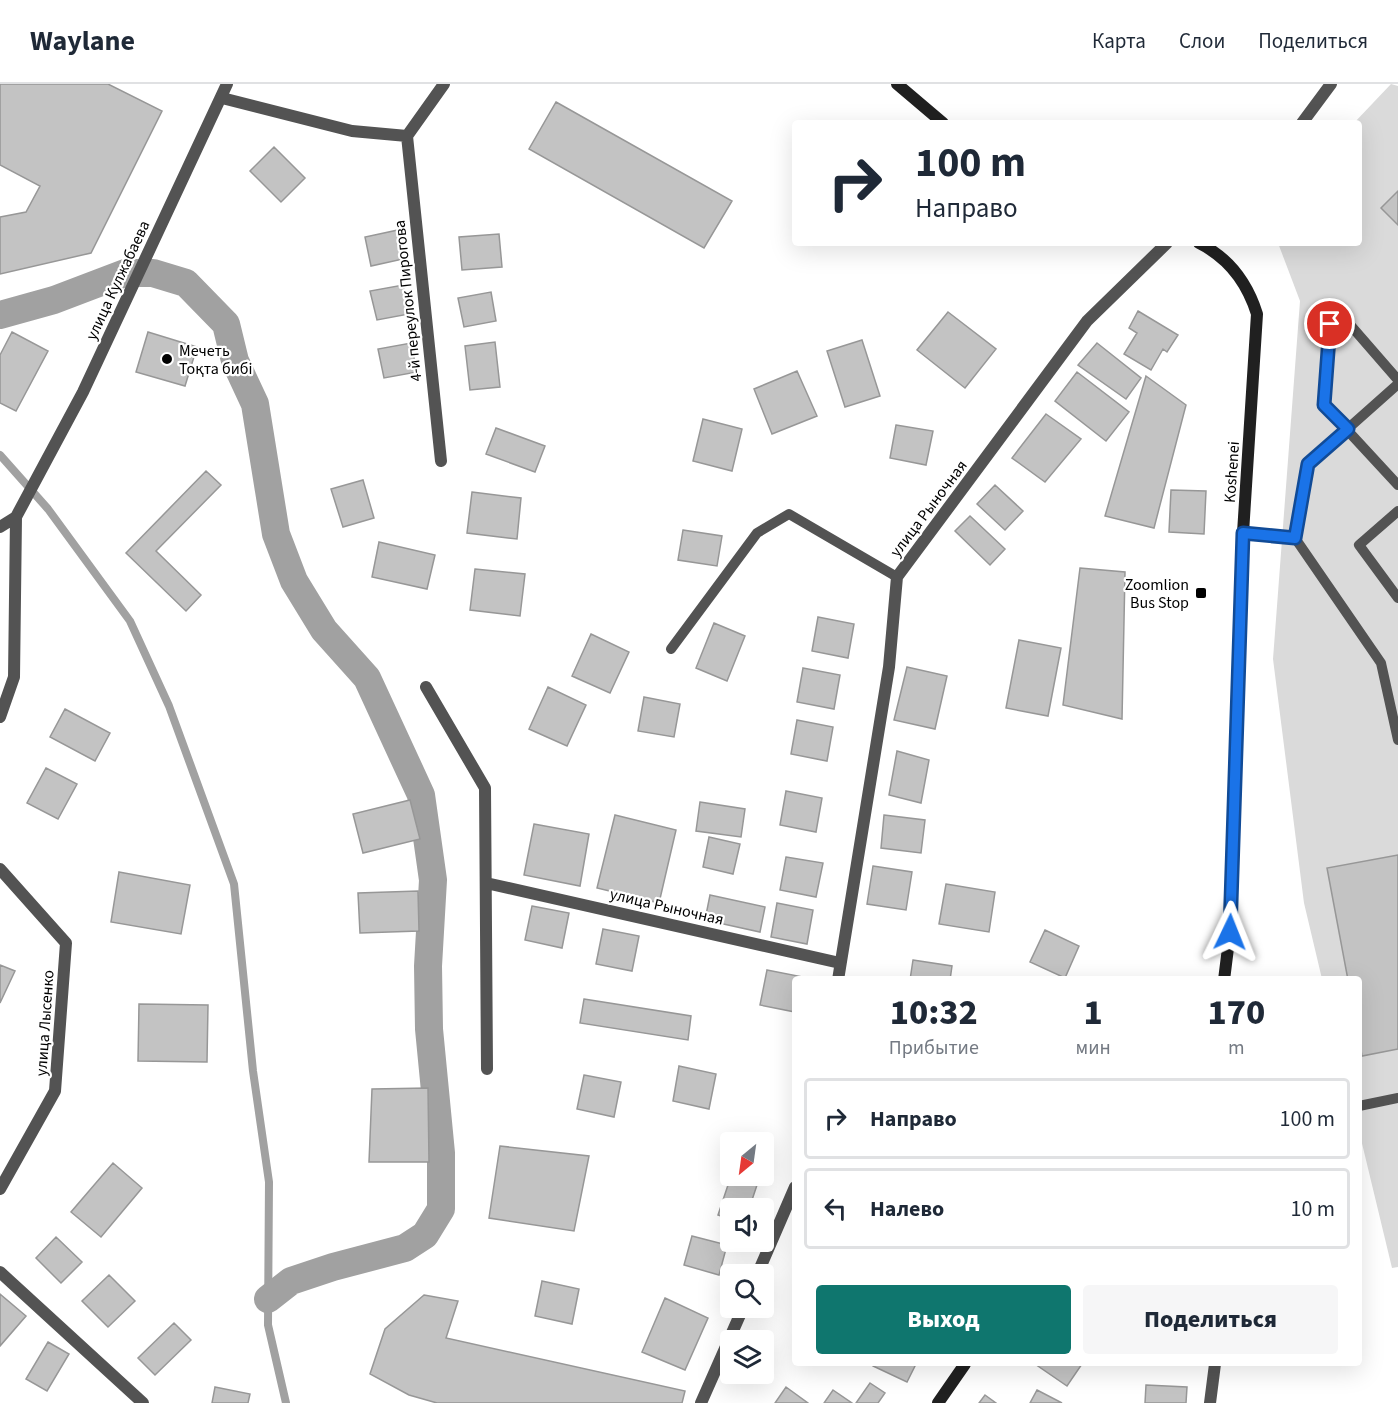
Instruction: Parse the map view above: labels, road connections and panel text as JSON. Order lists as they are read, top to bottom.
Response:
{
  "streets": {
    "main road": ["Koshenei"],
    "street": [
      "улица Кулжабаева",
      "4-й переулок Пирогова",
      "улица Рыночная",
      "улица Лысенко"
    ]
  },
  "places": {
    "other": ["Мечеть Тоқта бибі"],
    "transit": ["Zoomlion Bus Stop"]
  },
  "north": "bottom left",
  "page": {
    "header": "Waylane",
    "nav": ["Карта", "Слои", "Поделиться"],
    "turn": ["100 m", "Направо"],
    "eta": [
      "10:32",
      "Прибытие",
      "1",
      "мин",
      "170",
      "m"
    ],
    "list": [
      {
        "name": "Направо",
        "value": "100 m"
      },
      {
        "name": "Налево",
        "value": "10 m"
      }
    ],
    "buttons": ["Выход", "Поделиться"]
  }
}
